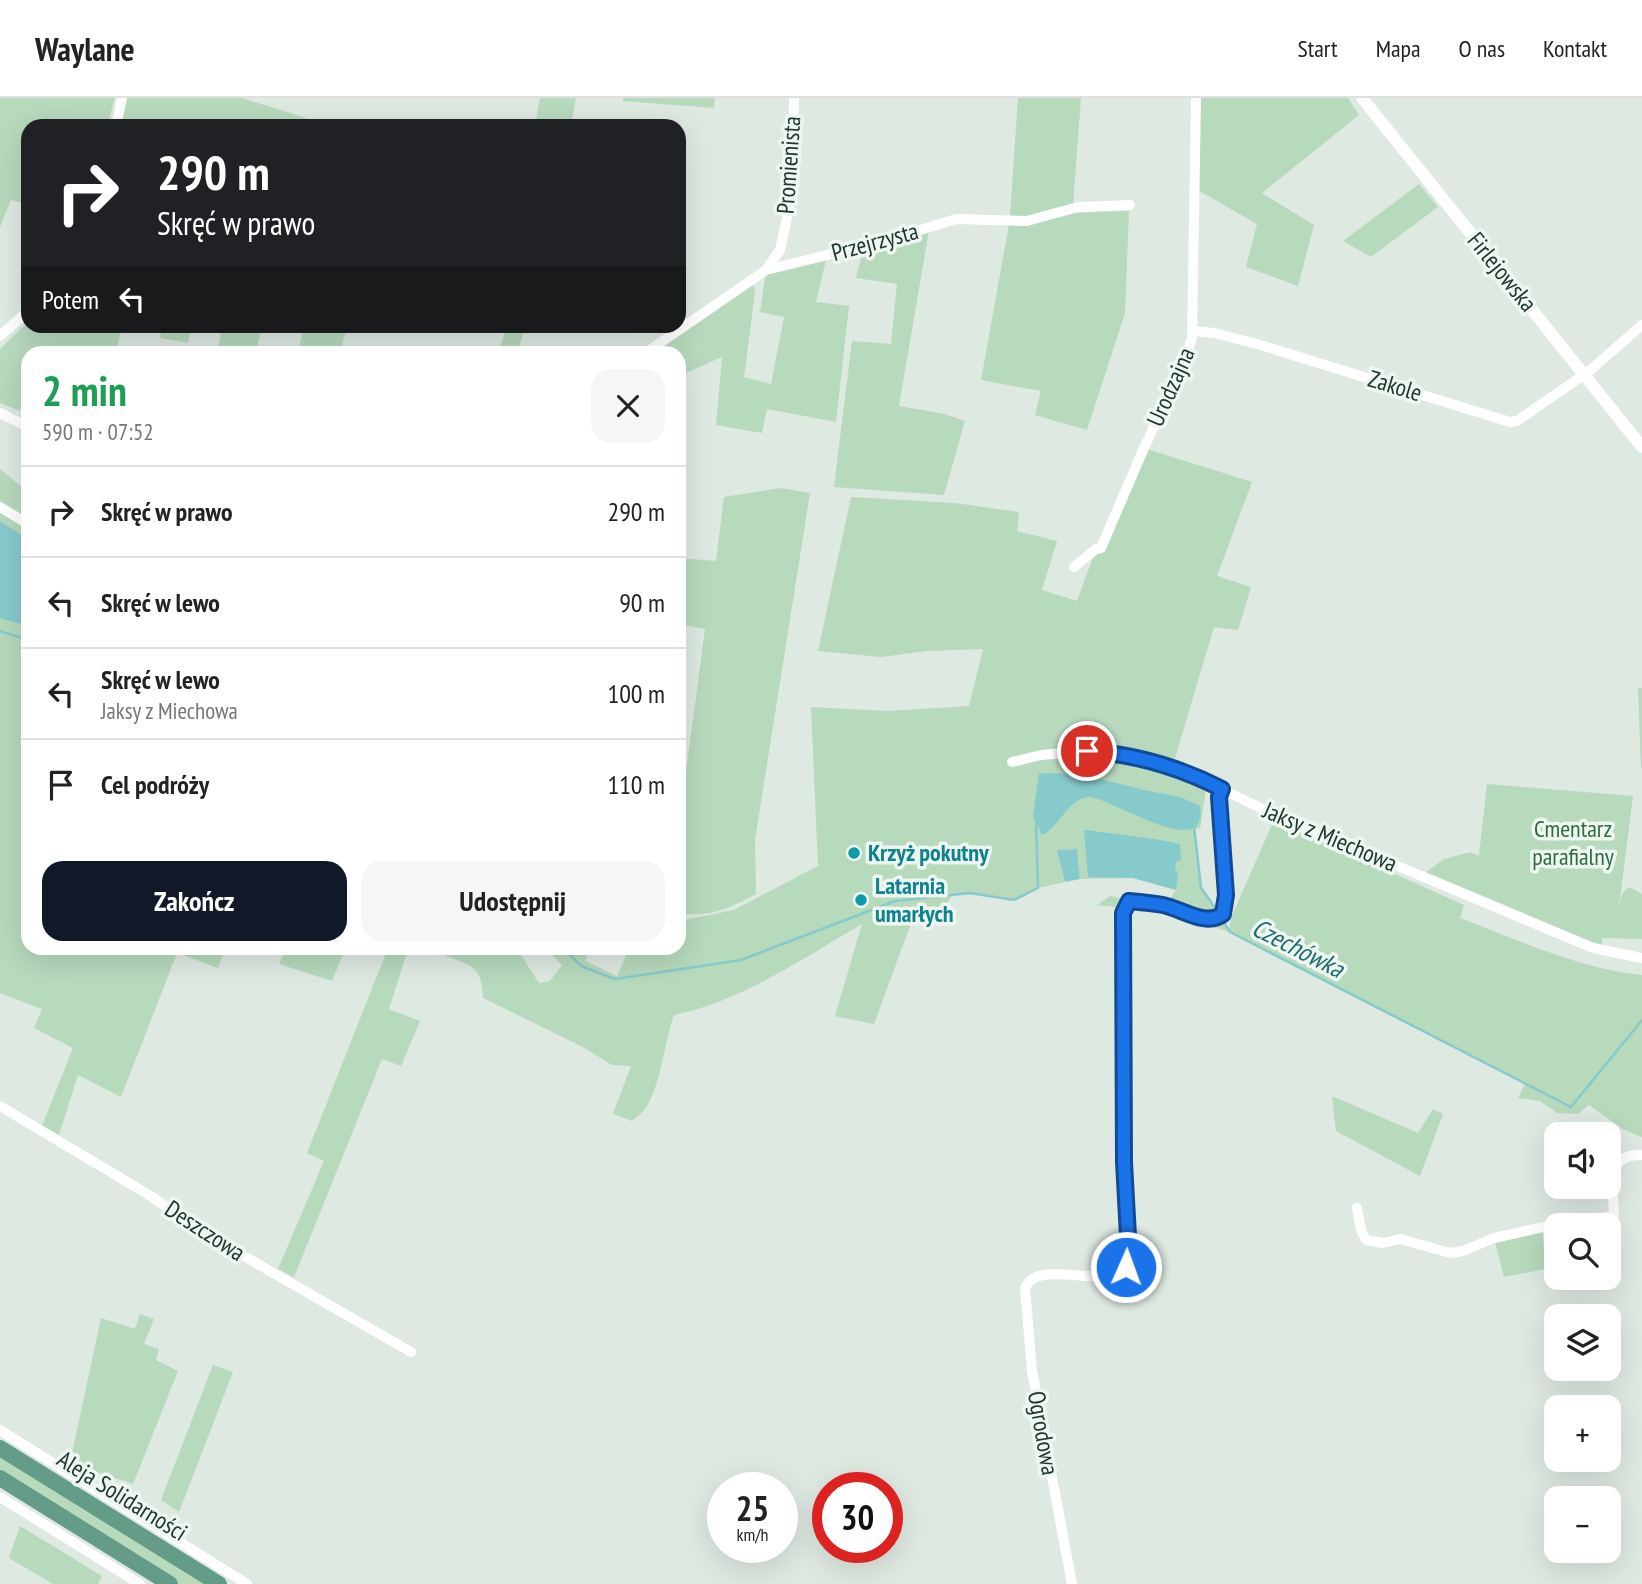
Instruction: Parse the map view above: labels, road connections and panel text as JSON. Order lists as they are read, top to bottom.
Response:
{
  "streets": {
    "main road": ["Aleja Solidarności"],
    "street": [
      "Promienista",
      "Przejrzysta",
      "Firlejowska",
      "Zakole",
      "Urodzajna",
      "Jaksy z Miechowa",
      "Deszczowa",
      "Ogrodowa"
    ]
  },
  "crossings": [
    ["Promienista", "Przejrzysta"],
    ["Firlejowska", "Zakole"],
    ["Zakole", "Urodzajna"],
    ["Jaksy z Miechowa", "Ogrodowa"]
  ],
  "water": ["Czechówka"],
  "parks": ["Cmentarz parafialny"],
  "places": ["Krzyż pokutny", "Latarnia umarłych"],
  "page": {
    "header": "Waylane",
    "nav": [
      "Start",
      "Mapa",
      "O nas",
      "Kontakt"
    ],
    "turn": ["290 m", "Skręć w prawo"],
    "then": "Potem",
    "heading": ["2 min", "590 m · 07:52"],
    "list": [
      {
        "name": "Skręć w prawo",
        "value": "290 m"
      },
      {
        "name": "Skręć w lewo",
        "value": "90 m"
      },
      {
        "name": "Skręć w lewo",
        "note": "Jaksy z Miechowa",
        "value": "100 m"
      },
      {
        "name": "Cel podróży",
        "value": "110 m"
      }
    ],
    "buttons": ["Zakończ", "Udostępnij"],
    "map_buttons": ["+", "−"],
    "speed": "25 km/h",
    "limit": "30"
  }
}
